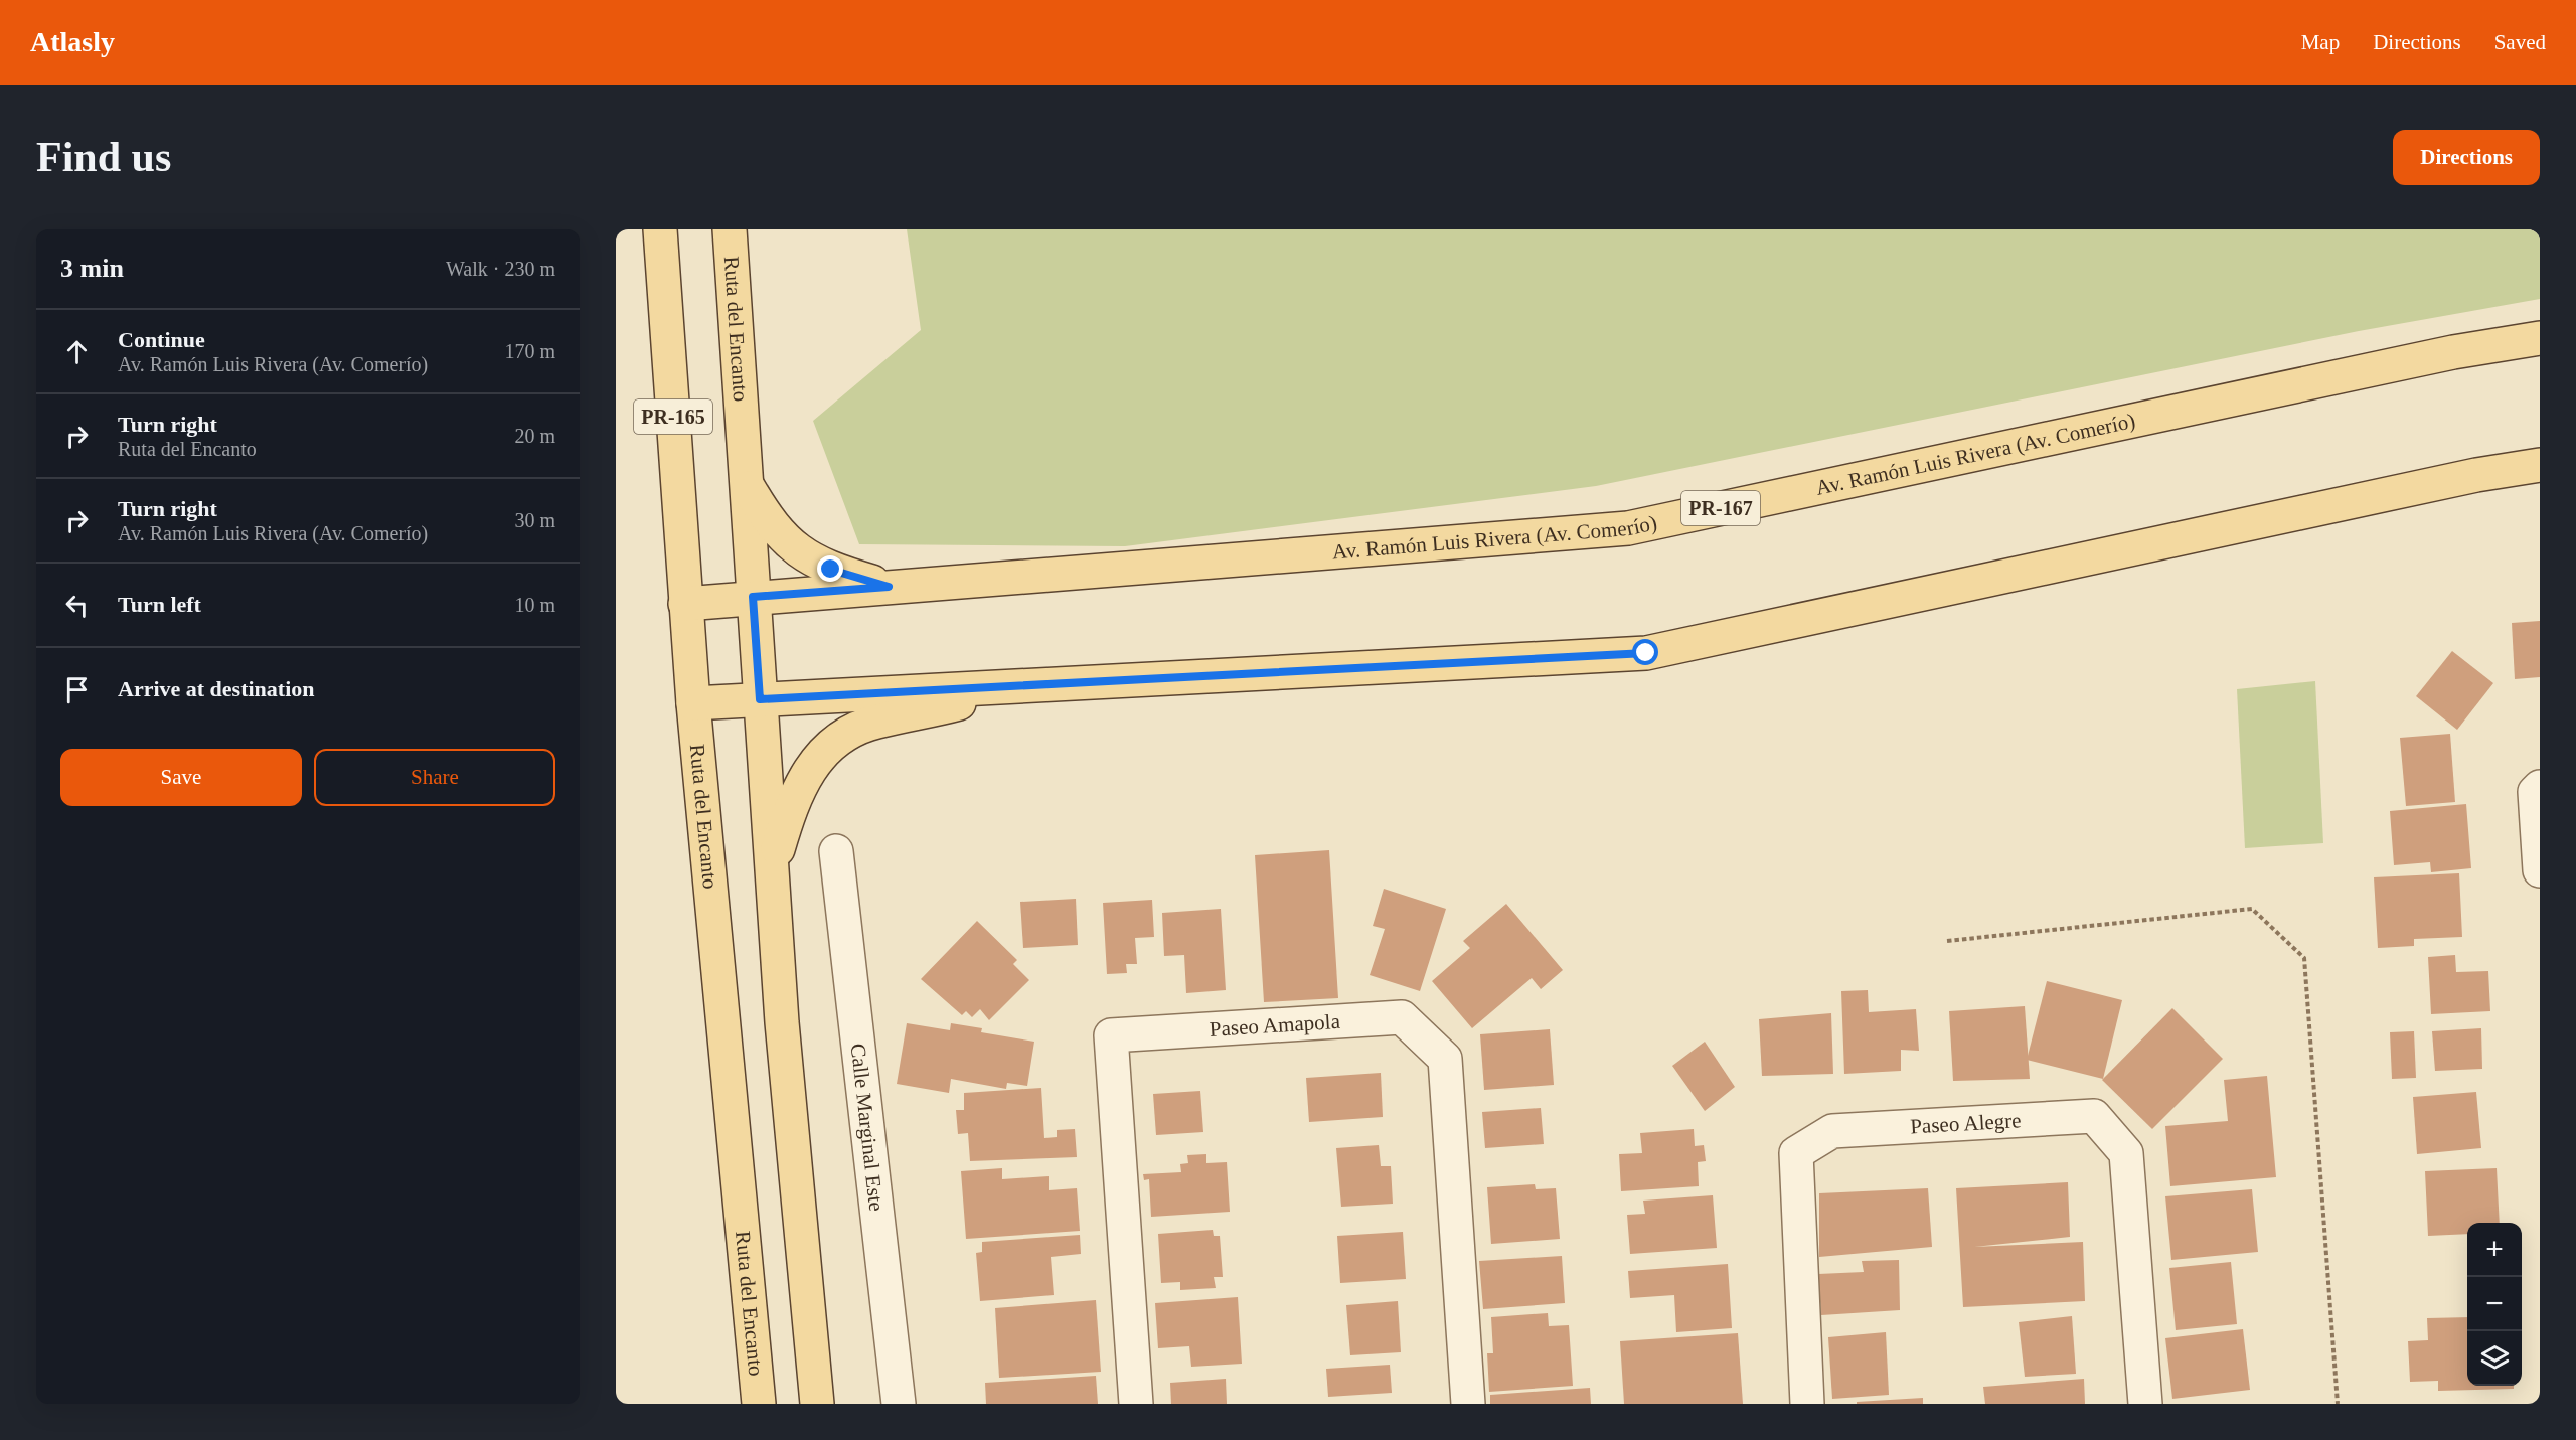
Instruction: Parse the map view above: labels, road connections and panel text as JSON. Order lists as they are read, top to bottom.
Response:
{
  "streets": {
    "main road": [
      "Ruta del Encanto",
      "PR-165",
      "Av. Ramón Luis Rivera (Av. Comerío)",
      "PR-167"
    ],
    "street": ["Paseo Amapola", "Paseo Alegre", "Calle Marginal Este"]
  },
  "crossings": [
    ["Ruta del Encanto", "Av. Ramón Luis Rivera (Av. Comerío)"]
  ],
  "page": {
    "header": "Atlasly",
    "nav": ["Map", "Directions", "Saved"],
    "buttons": [
      "Directions",
      ["Save", "Share"]
    ],
    "title": "Find us",
    "heading": ["3 min", "Walk · 230 m"],
    "list": [
      ["Continue", "Av. Ramón Luis Rivera (Av. Comerío)", "170 m"],
      ["Turn right", "Ruta del Encanto", "20 m"],
      ["Turn right", "Av. Ramón Luis Rivera (Av. Comerío)", "30 m"],
      ["Turn left", "10 m"],
      "Arrive at destination"
    ],
    "map_buttons": ["+", "−"]
  }
}
